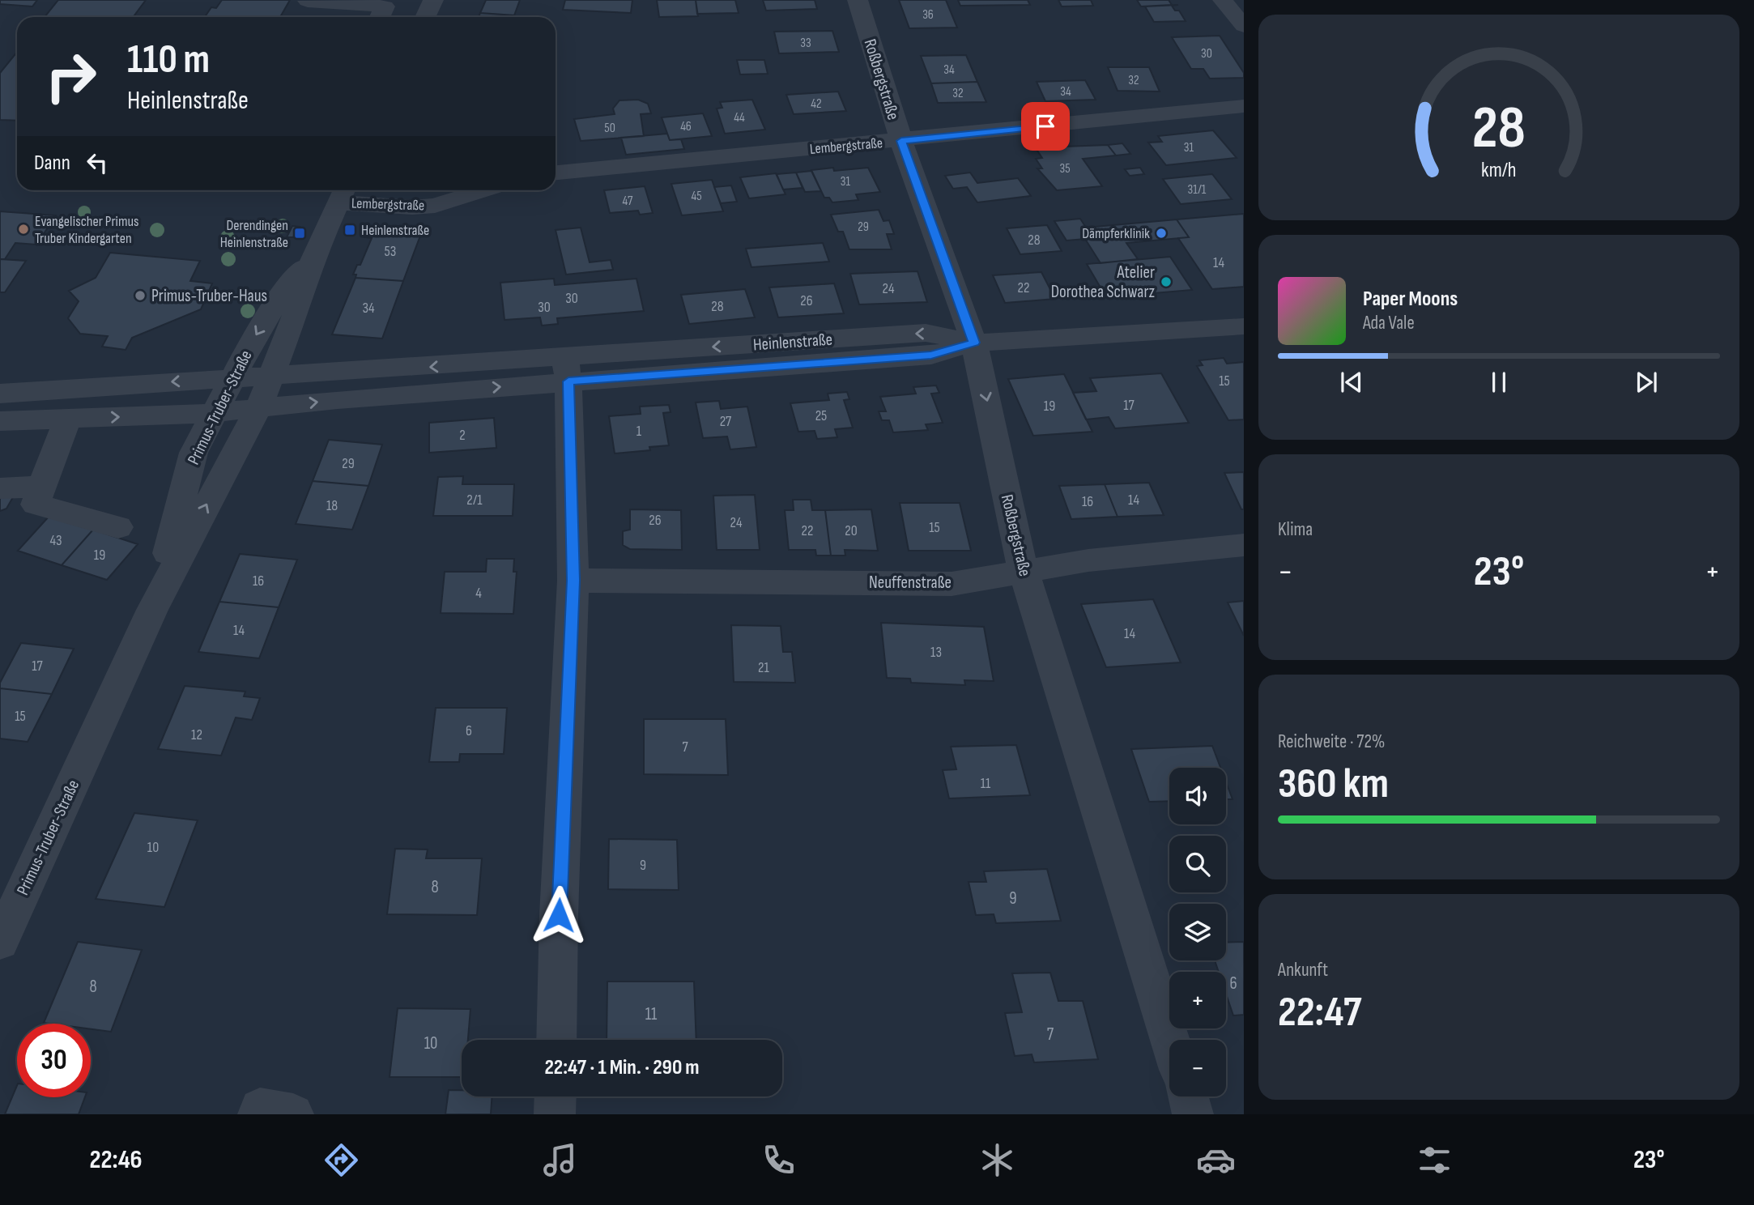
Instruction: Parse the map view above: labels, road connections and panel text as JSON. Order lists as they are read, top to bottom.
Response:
{
  "streets": {
    "street": [
      "Roßbergstraße",
      "Lembergstraße",
      "Heinlenstraße",
      "Primus-Truber-Straße",
      "Neuffenstraße"
    ]
  },
  "crossings": [
    ["Roßbergstraße", "Lembergstraße"],
    ["Roßbergstraße", "Heinlenstraße"],
    ["Roßbergstraße", "Neuffenstraße"],
    ["Lembergstraße", "Primus-Truber-Straße"],
    ["Heinlenstraße", "Primus-Truber-Straße"]
  ],
  "places": {
    "other": [
      "Evangelischer Primus Truber Kindergarten",
      "Dämpferklinik",
      "Atelier Dorothea Schwarz",
      "Primus-Truber-Haus"
    ],
    "transit": ["Heinlenstraße", "Derendingen Heinlenstraße"]
  },
  "house_numbers": [
    "36",
    "33",
    "30",
    "34",
    "32",
    "34",
    "32",
    "42",
    "44",
    "46",
    "50",
    "31",
    "35",
    "31",
    "31/1",
    "45",
    "47",
    "29",
    "28",
    "53",
    "14",
    "22",
    "24",
    "30",
    "26",
    "28",
    "30",
    "34",
    "15",
    "17",
    "19",
    "25",
    "27",
    "1",
    "2",
    "29",
    "2/1",
    "14",
    "16",
    "18",
    "26",
    "24",
    "15",
    "22",
    "20",
    "43",
    "19",
    "16",
    "4",
    "14",
    "14",
    "13",
    "17",
    "21",
    "15",
    "6",
    "12",
    "7",
    "11",
    "10",
    "9",
    "8",
    "9",
    "6",
    "8",
    "11",
    "7",
    "10"
  ],
  "page": {
    "turn": ["110 m", "Heinlenstraße"],
    "then": "Dann",
    "song": ["Paper Moons", "Ada Vale"],
    "tile": [
      "Klima",
      ["Reichweite · 72%", "360 km"],
      ["Ankunft", "22:47"]
    ],
    "heat": ["−", "23°", "+"],
    "map_buttons": ["+", "−"],
    "limit": "30",
    "trip": "22:47 · 1 Min. · 290 m",
    "tabs": ["22:46", "23°"],
    "gauge": ["28", "km/h"]
  }
}
